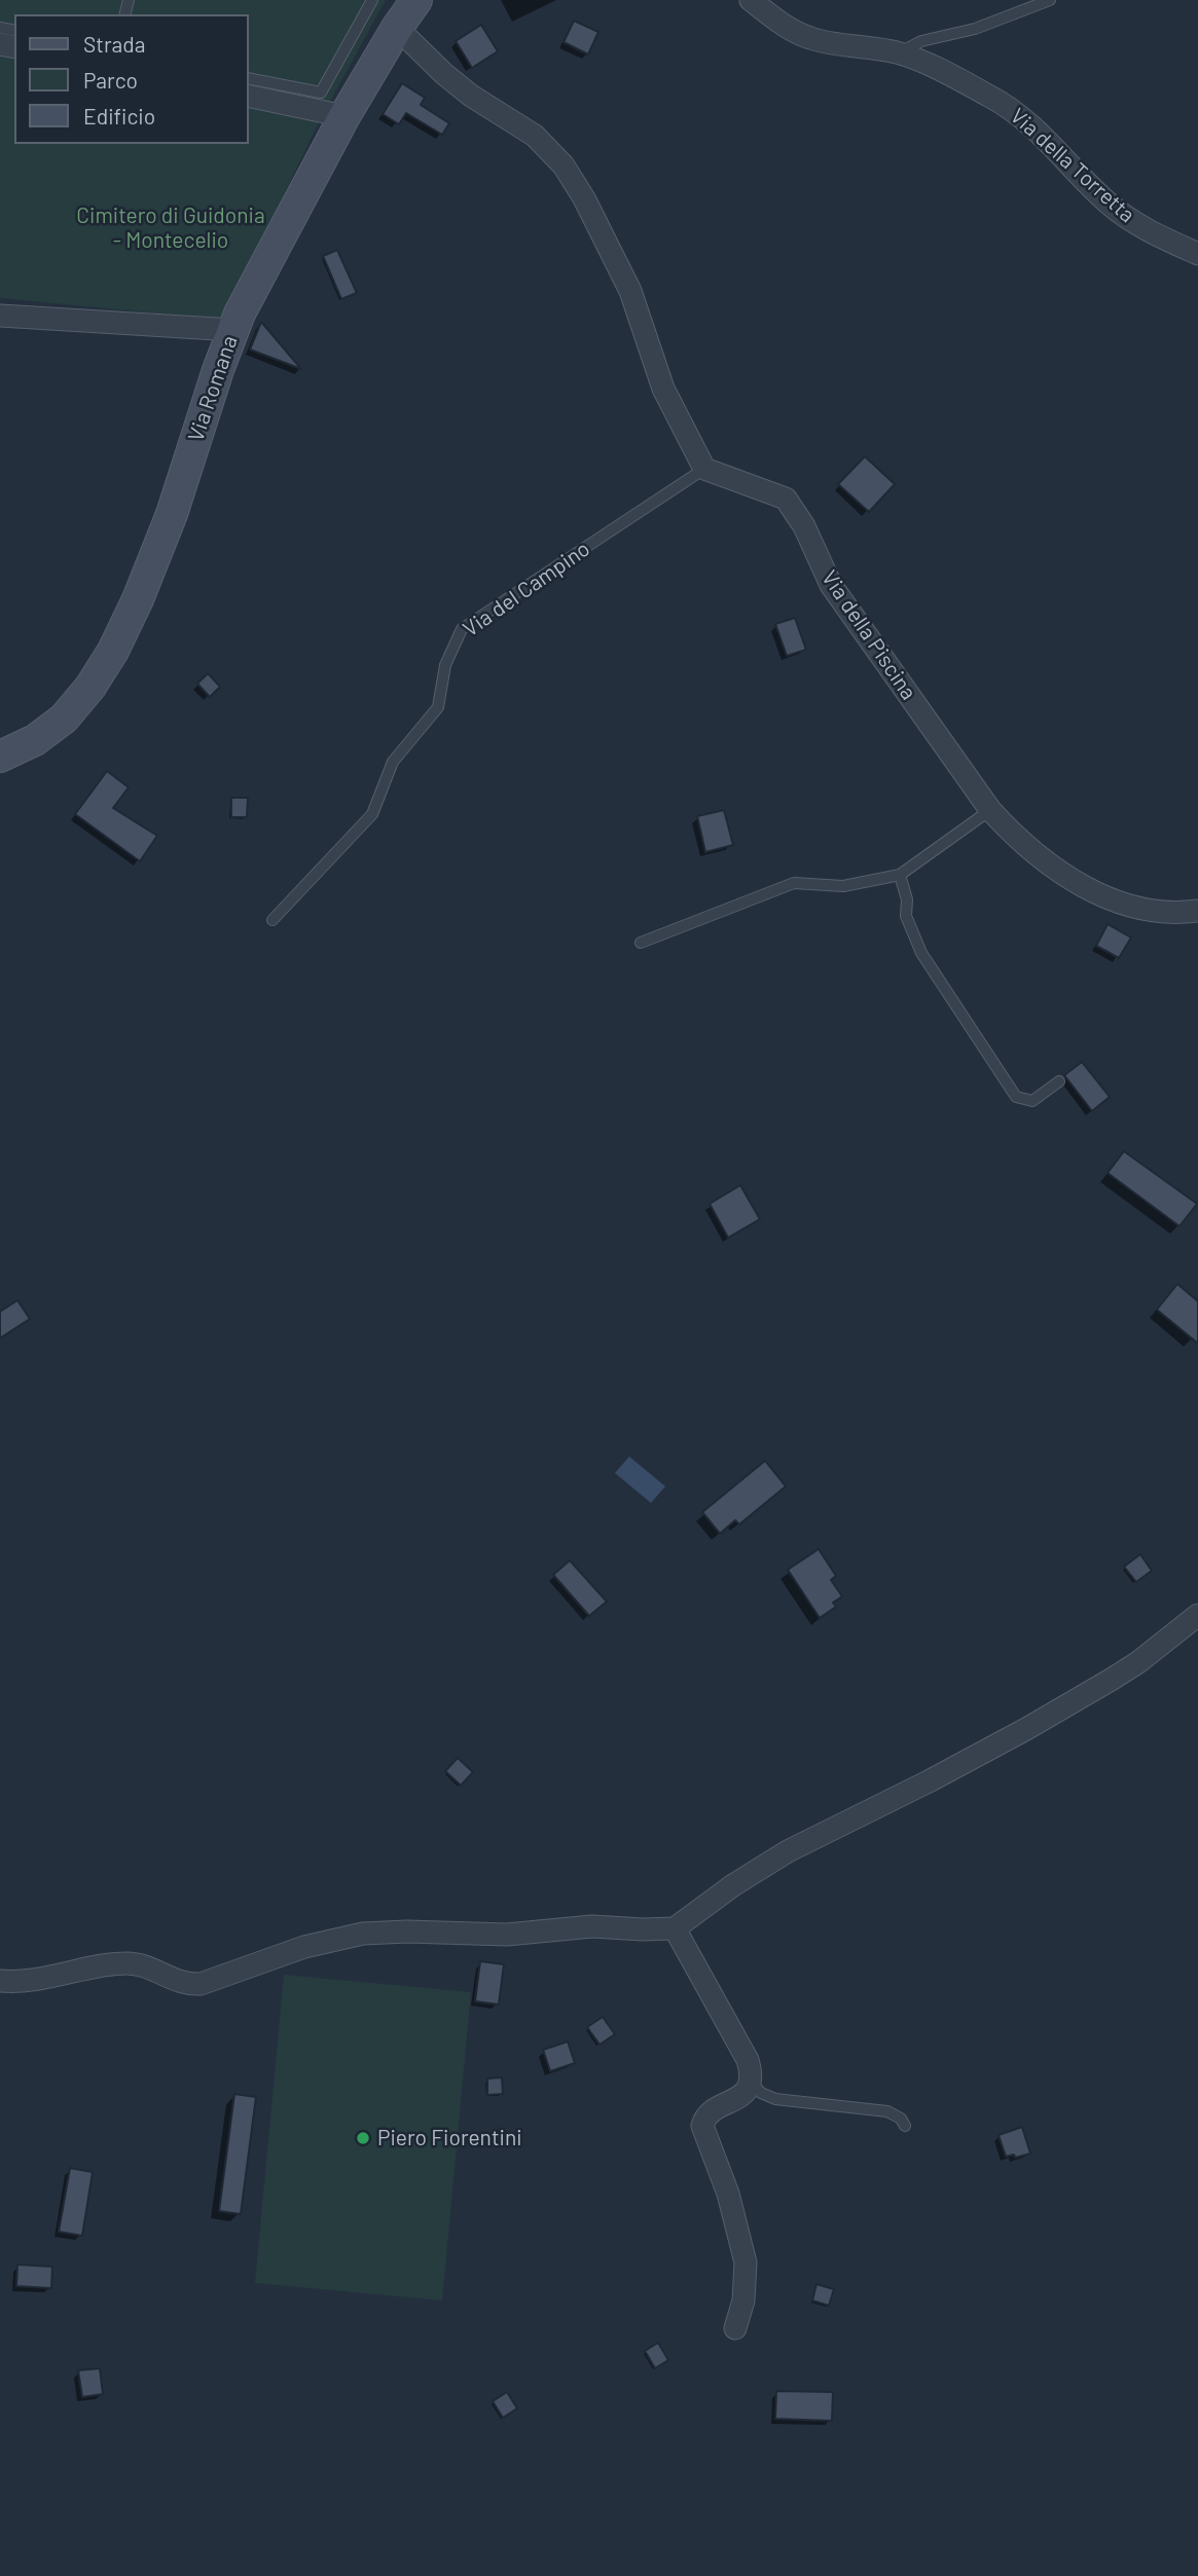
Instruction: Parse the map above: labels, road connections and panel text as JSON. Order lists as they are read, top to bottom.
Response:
{
  "streets": {
    "street": ["Via della Torretta", "Via Romana", "Via della Piscina"],
    "lane": ["Via del Campino"]
  },
  "crossings": [
    ["Via del Campino", "Via della Piscina"]
  ],
  "parks": ["Cimitero di Guidonia - Montecelio"],
  "places": ["Piero Fiorentini"],
  "legend": ["Strada", "Parco", "Edificio"]
}
